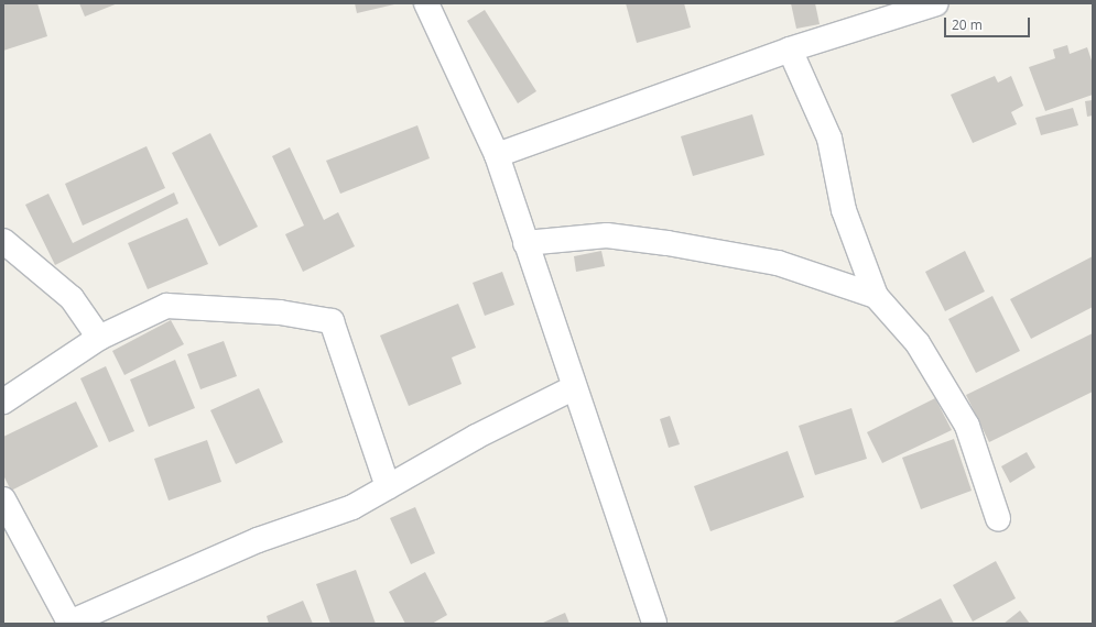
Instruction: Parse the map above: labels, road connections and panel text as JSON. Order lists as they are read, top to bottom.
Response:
{
  "scale_bar": "20 m"
}
